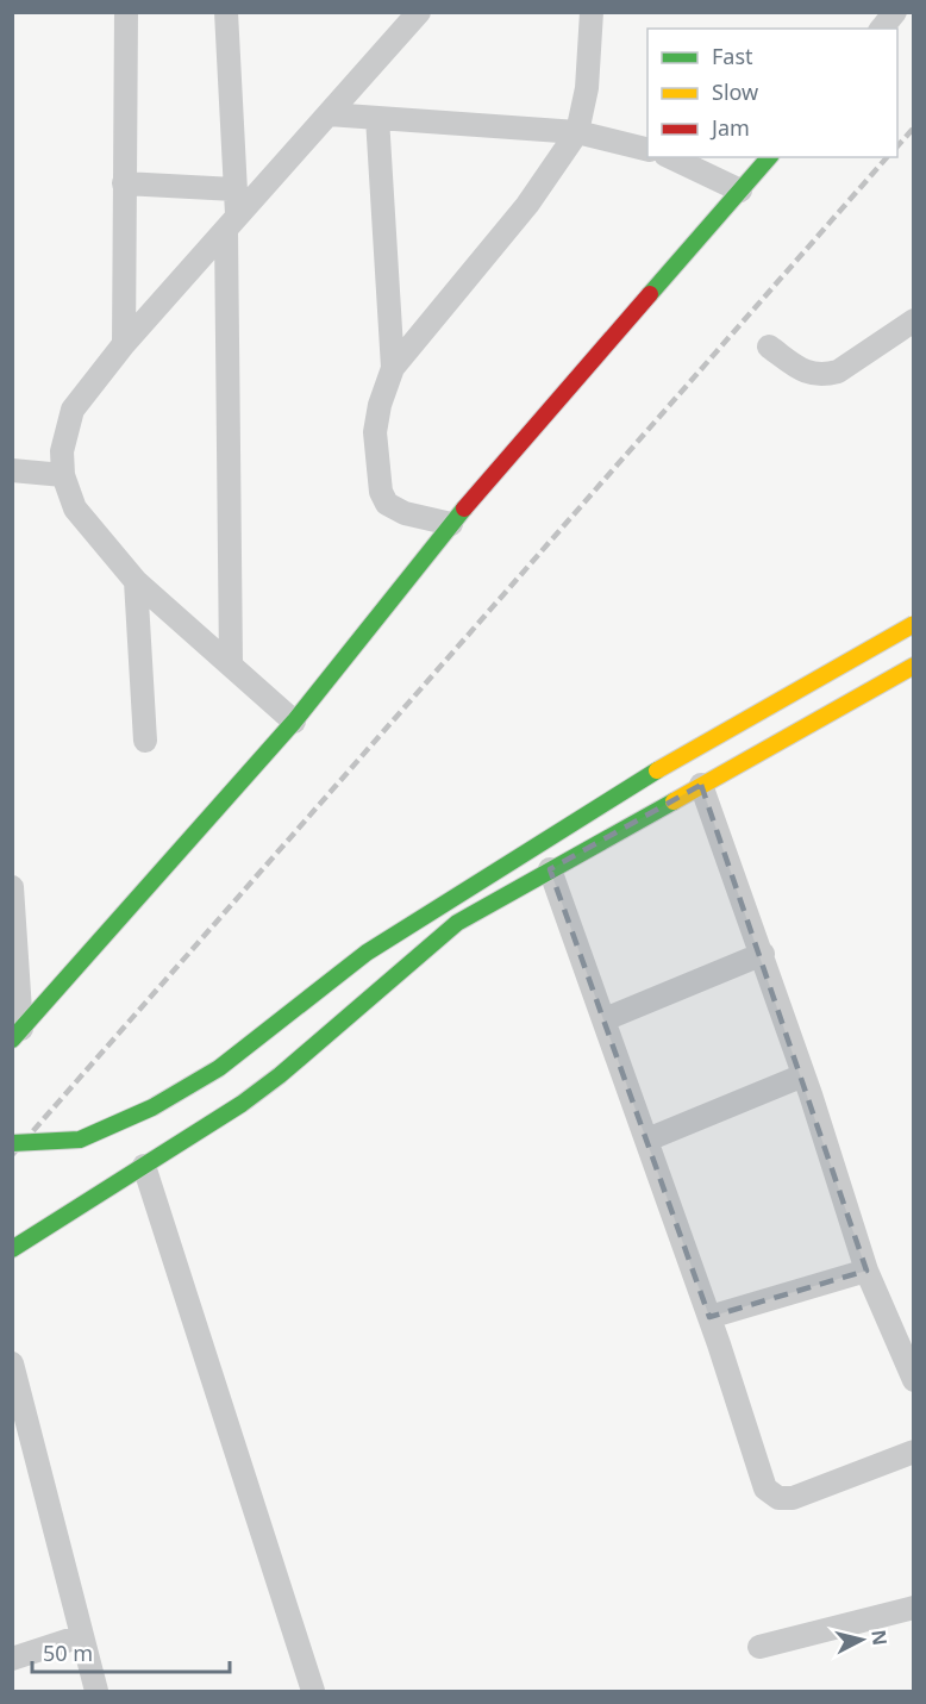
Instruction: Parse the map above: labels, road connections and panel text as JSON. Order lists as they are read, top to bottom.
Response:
{
  "legend": ["Fast", "Slow", "Jam"],
  "scale_bar": "50 m",
  "north": "right"
}
